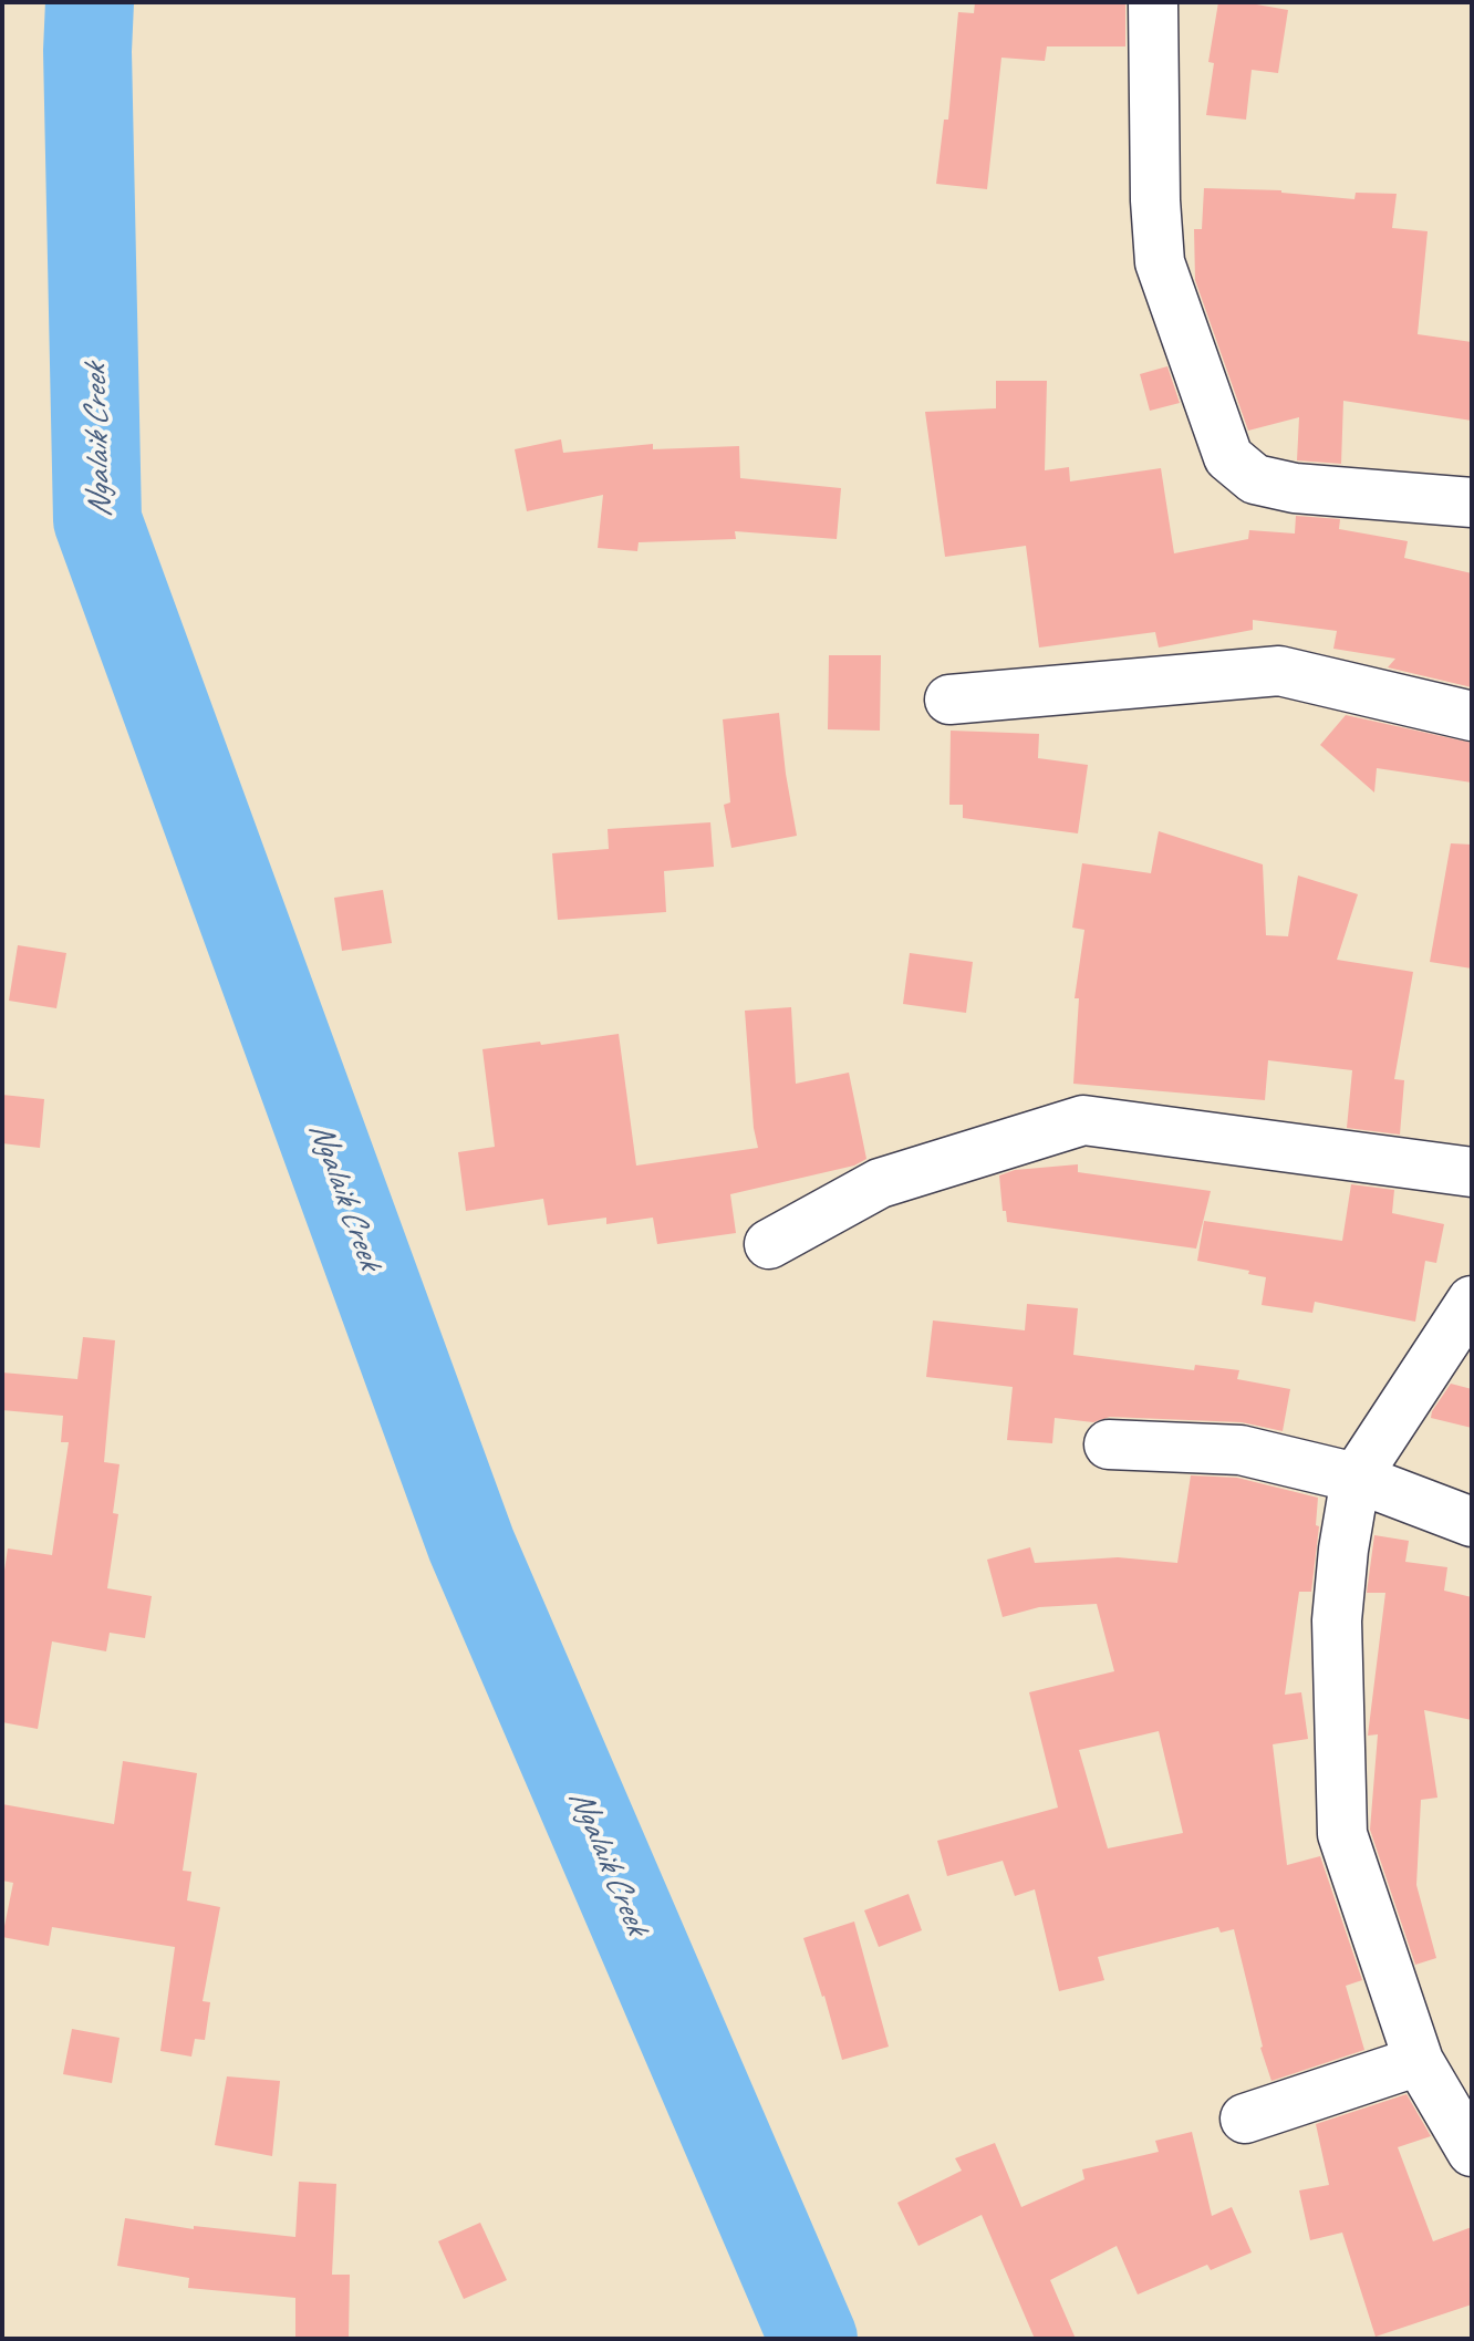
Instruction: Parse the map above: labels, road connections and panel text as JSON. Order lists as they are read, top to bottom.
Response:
{
  "water": ["Ngalaik Creek"]
}
